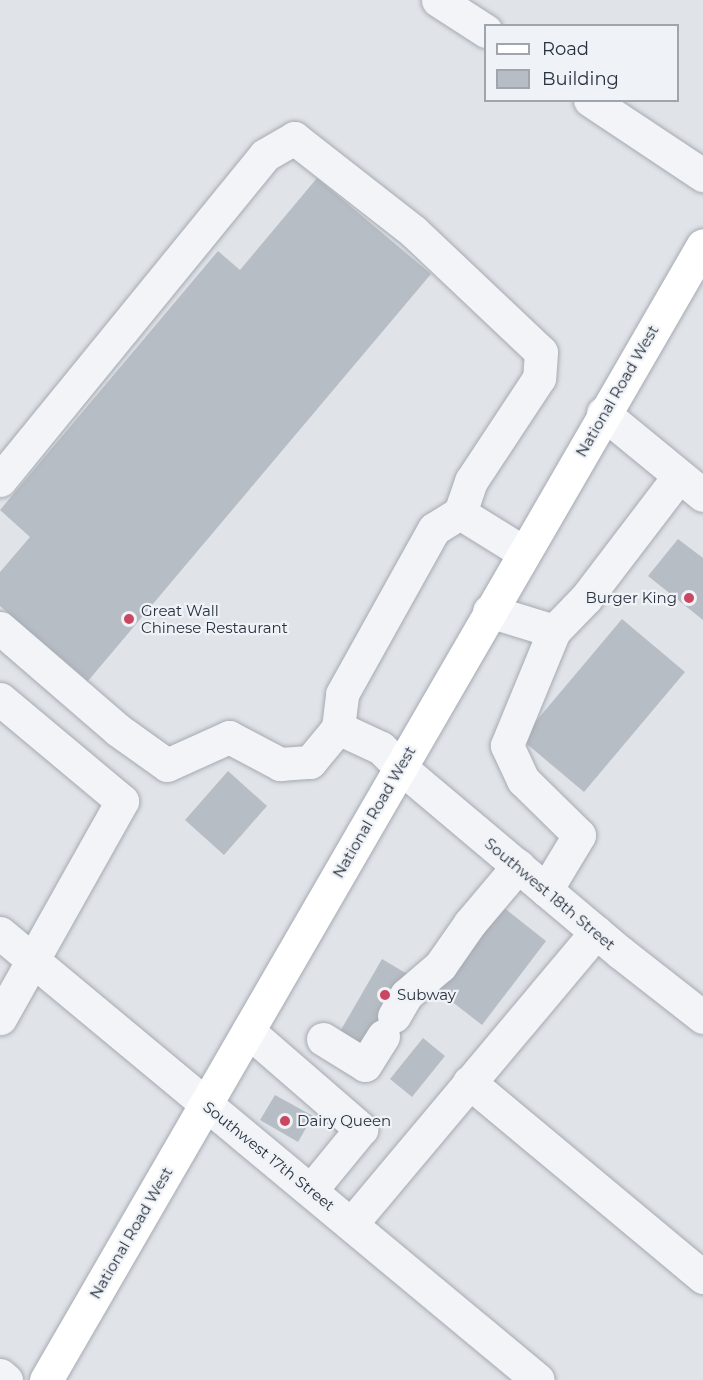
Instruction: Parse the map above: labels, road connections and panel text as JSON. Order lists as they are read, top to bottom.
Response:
{
  "streets": {
    "main road": ["National Road West"],
    "street": ["Southwest 18th Street", "Southwest 17th Street"]
  },
  "crossings": [
    ["National Road West", "Southwest 18th Street"],
    ["National Road West", "Southwest 17th Street"]
  ],
  "places": [
    "Burger King",
    "Great Wall Chinese Restaurant",
    "Subway",
    "Dairy Queen"
  ],
  "legend": ["Road", "Building"]
}
